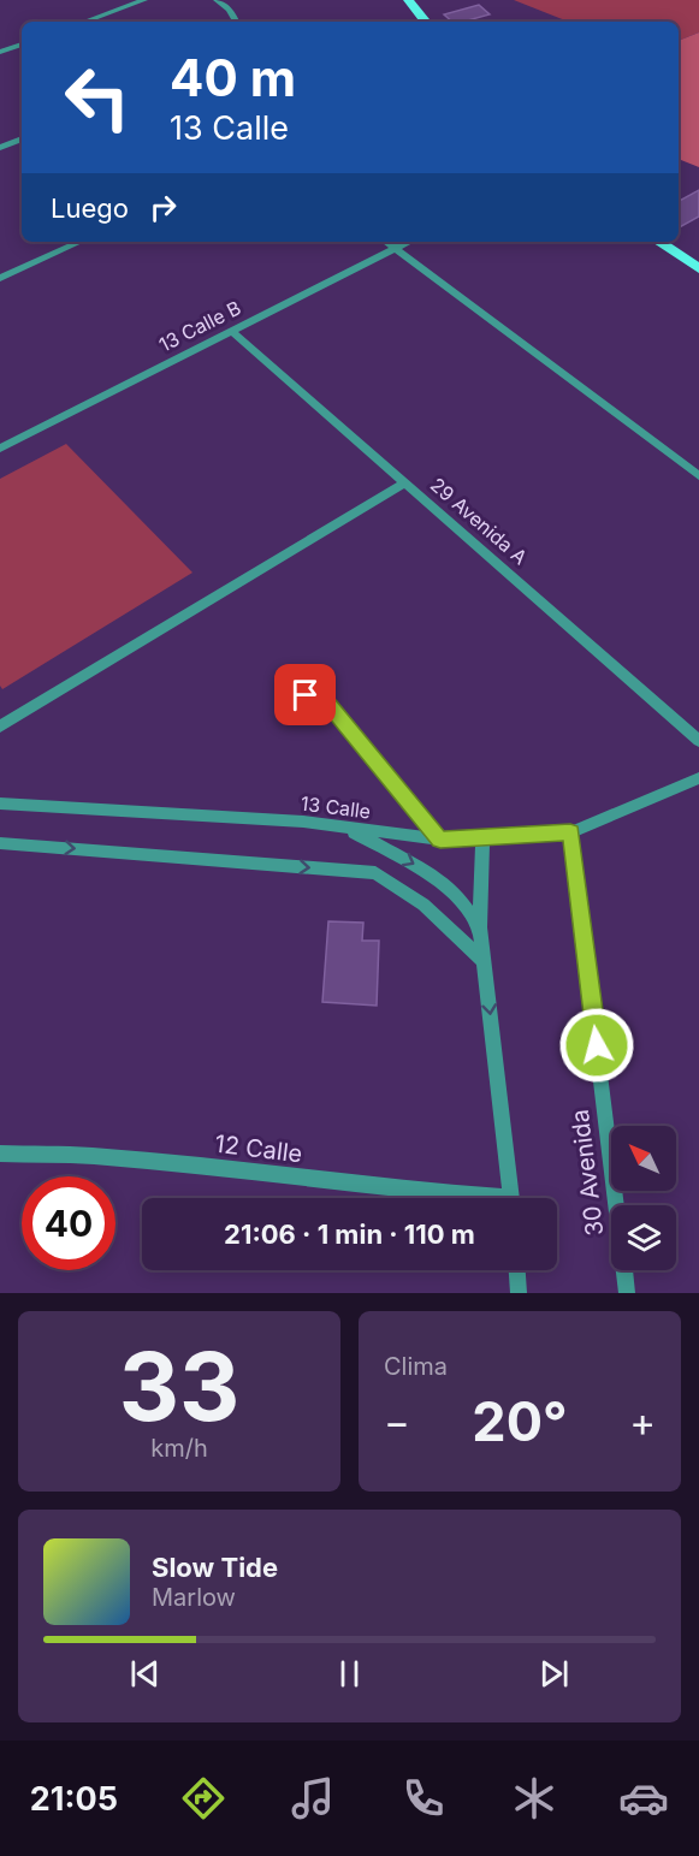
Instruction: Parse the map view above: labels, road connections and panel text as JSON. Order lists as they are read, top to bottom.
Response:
{
  "streets": {
    "street": [
      "13 Calle B",
      "29 Avenida A",
      "13 Calle",
      "12 Calle",
      "30 Avenida"
    ]
  },
  "crossings": [
    ["13 Calle B", "29 Avenida A"],
    ["13 Calle", "30 Avenida"]
  ],
  "north": "top left",
  "page": {
    "turn": ["40 m", "13 Calle"],
    "then": "Luego",
    "limit": "40",
    "trip": "21:06 · 1 min · 110 m",
    "tile": [
      ["33", "km/h"],
      "Clima"
    ],
    "heat": ["−", "20°", "+"],
    "song": ["Slow Tide", "Marlow"],
    "tabs": "21:05"
  }
}
